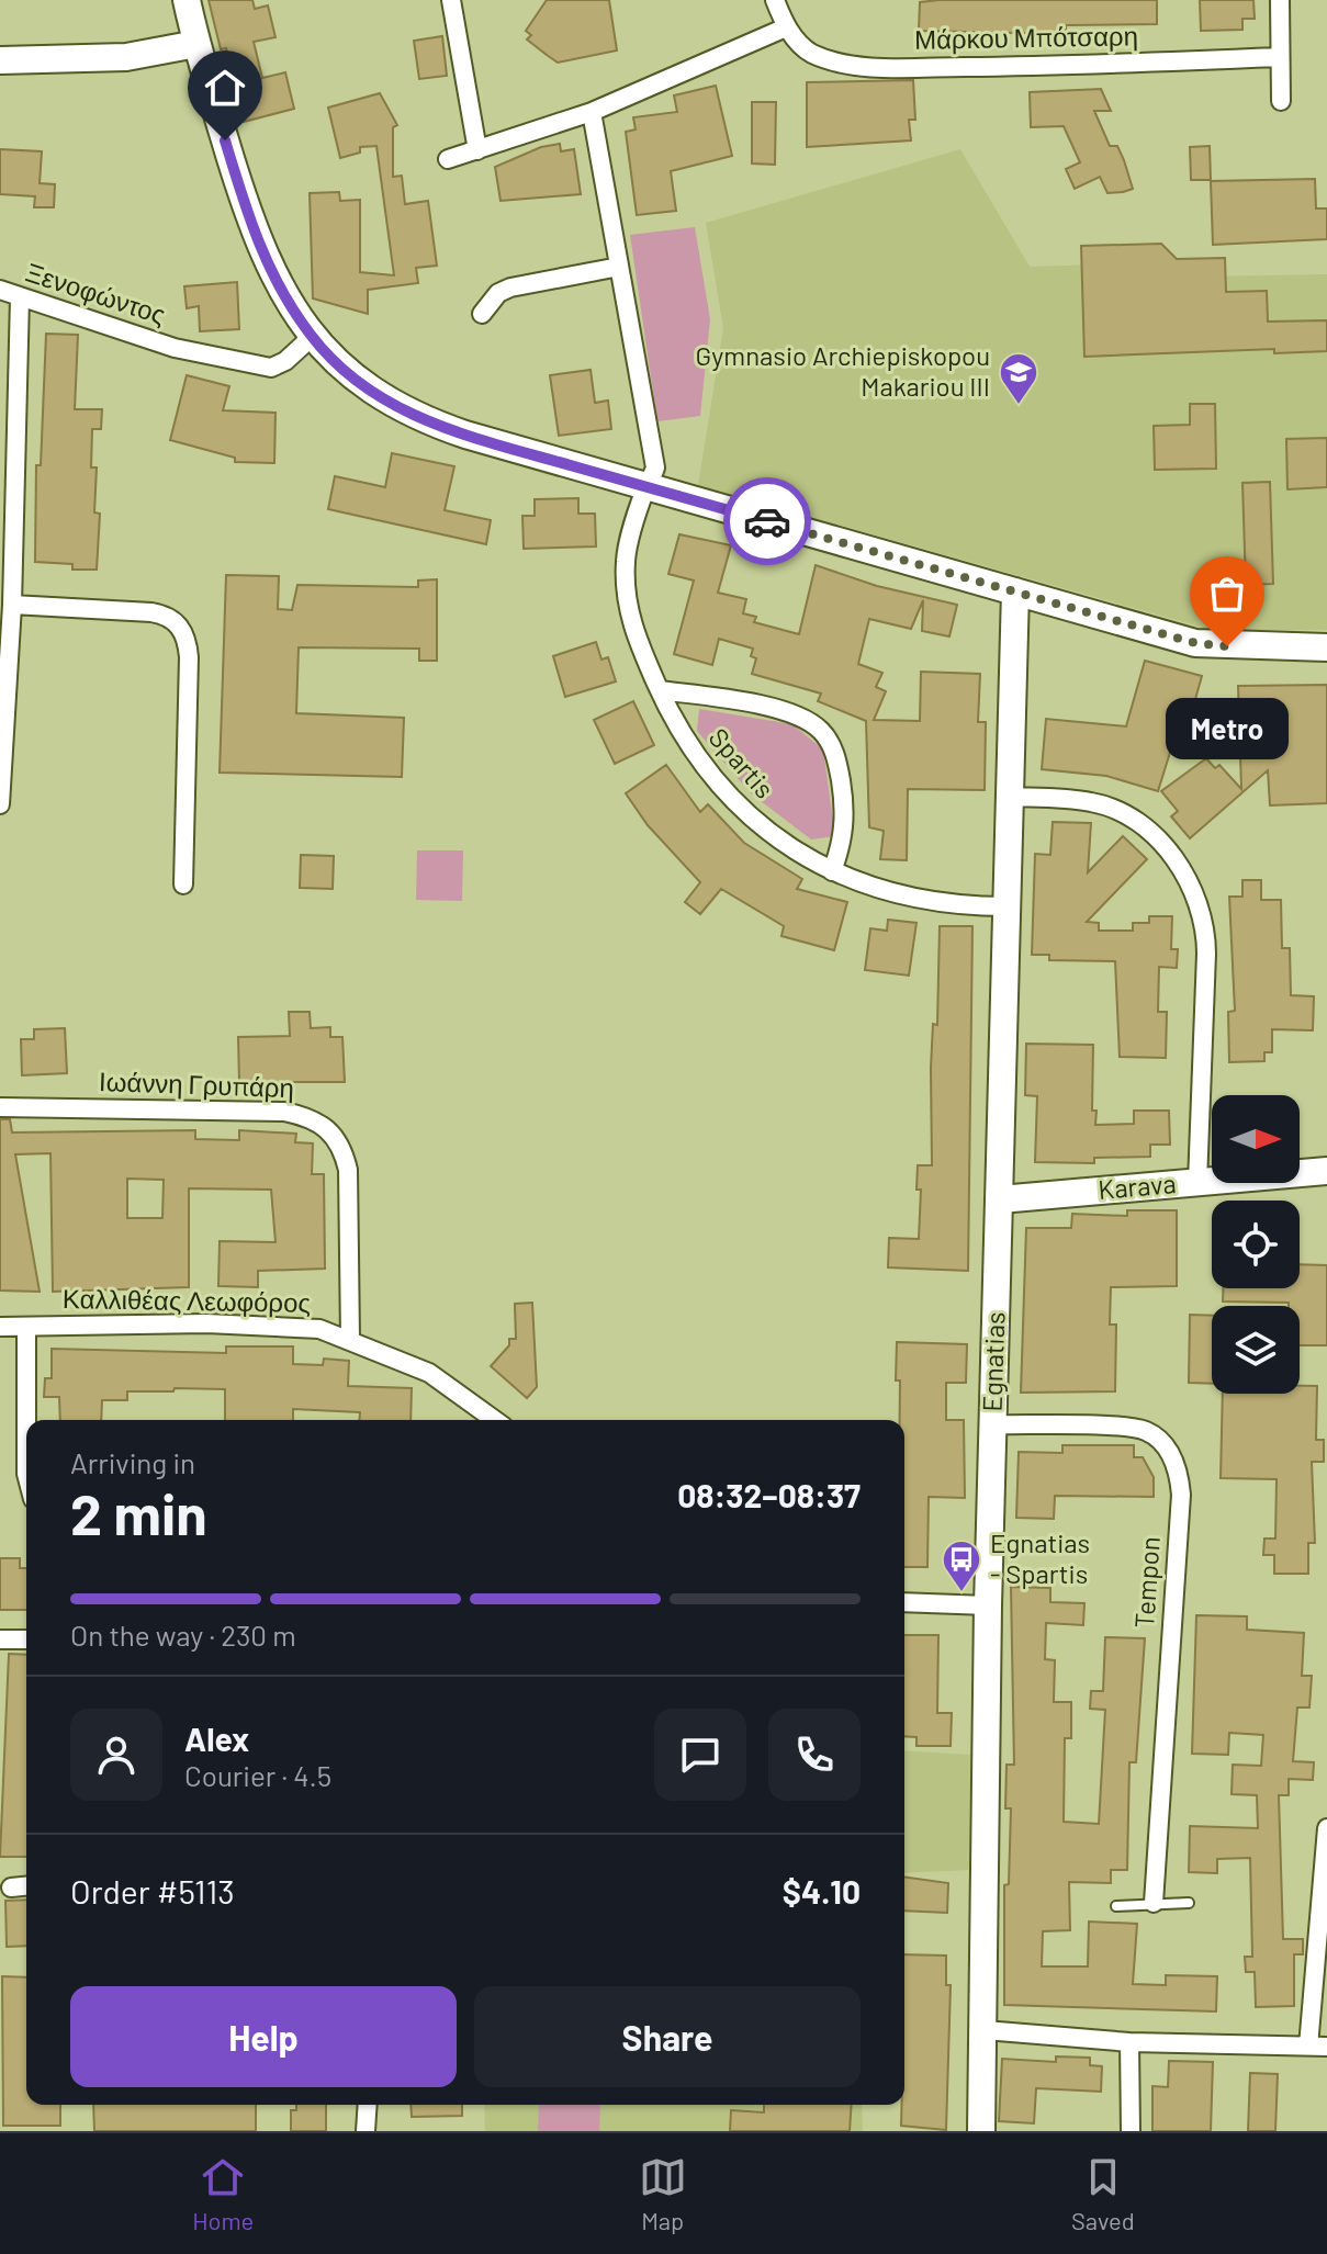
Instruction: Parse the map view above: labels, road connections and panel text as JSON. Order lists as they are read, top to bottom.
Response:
{
  "streets": {
    "street": [
      "Μάρκου Μπότσαρη",
      "Ξενοφώντος",
      "Spartis",
      "Ιωάννη Γρυπάρη",
      "Karava",
      "Καλλιθέας Λεωφόρος",
      "Egnatias",
      "Tempon"
    ]
  },
  "crossings": [
    ["Spartis", "Egnatias"],
    ["Ιωάννη Γρυπάρη", "Καλλιθέας Λεωφόρος"],
    ["Karava", "Egnatias"],
    ["Egnatias", "Tempon"]
  ],
  "places": {
    "school or university": ["Gymnasio Archiepiskopou Makariou III"],
    "other": ["Metro"],
    "bus stop": ["Egnatias - Spartis"]
  },
  "north": "right",
  "page": {
    "bubble": "Metro",
    "heading": ["2 min", "Arriving in", "08:32–08:37"],
    "panel": [
      "Alex",
      "Courier · 4.5",
      "Order #5113",
      "$4.10"
    ],
    "bar": "On the way · 230 m",
    "buttons": ["Help", "Share"],
    "tabs": ["Home", "Map", "Saved"]
  }
}
